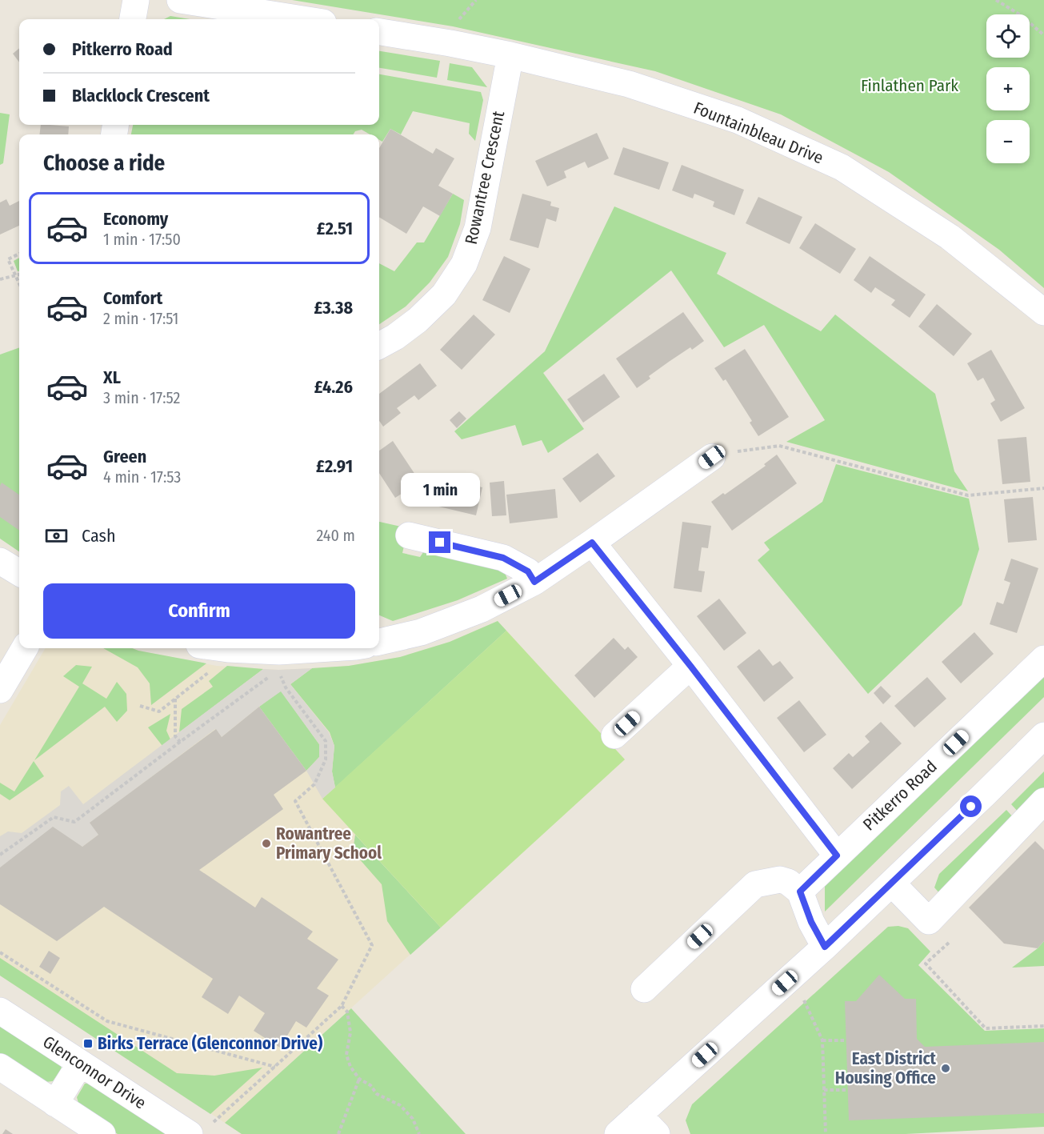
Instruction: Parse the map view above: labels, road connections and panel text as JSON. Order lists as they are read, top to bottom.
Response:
{
  "streets": {
    "street": [
      "Fountainbleau Drive",
      "Rowantree Crescent",
      "Pitkerro Road",
      "Glenconnor Drive"
    ]
  },
  "crossings": [
    ["Fountainbleau Drive", "Rowantree Crescent"]
  ],
  "parks": ["Finlathen Park"],
  "places": {
    "other": ["Rowantree Primary School", "East District Housing Office"],
    "transit": ["Birks Terrace (Glenconnor Drive)"]
  },
  "page": {
    "map_buttons": ["+", "−"],
    "banner": ["Pitkerro Road", "Blacklock Crescent"],
    "heading": "Choose a ride",
    "list": [
      {
        "name": "Economy",
        "note": "1 min · 17:50",
        "value": "£2.51"
      },
      {
        "name": "Comfort",
        "note": "2 min · 17:51",
        "value": "£3.38"
      },
      {
        "name": "XL",
        "note": "3 min · 17:52",
        "value": "£4.26"
      },
      {
        "name": "Green",
        "note": "4 min · 17:53",
        "value": "£2.91"
      }
    ],
    "bubble": "1 min",
    "pay": ["Cash", "240 m"],
    "buttons": "Confirm"
  }
}
